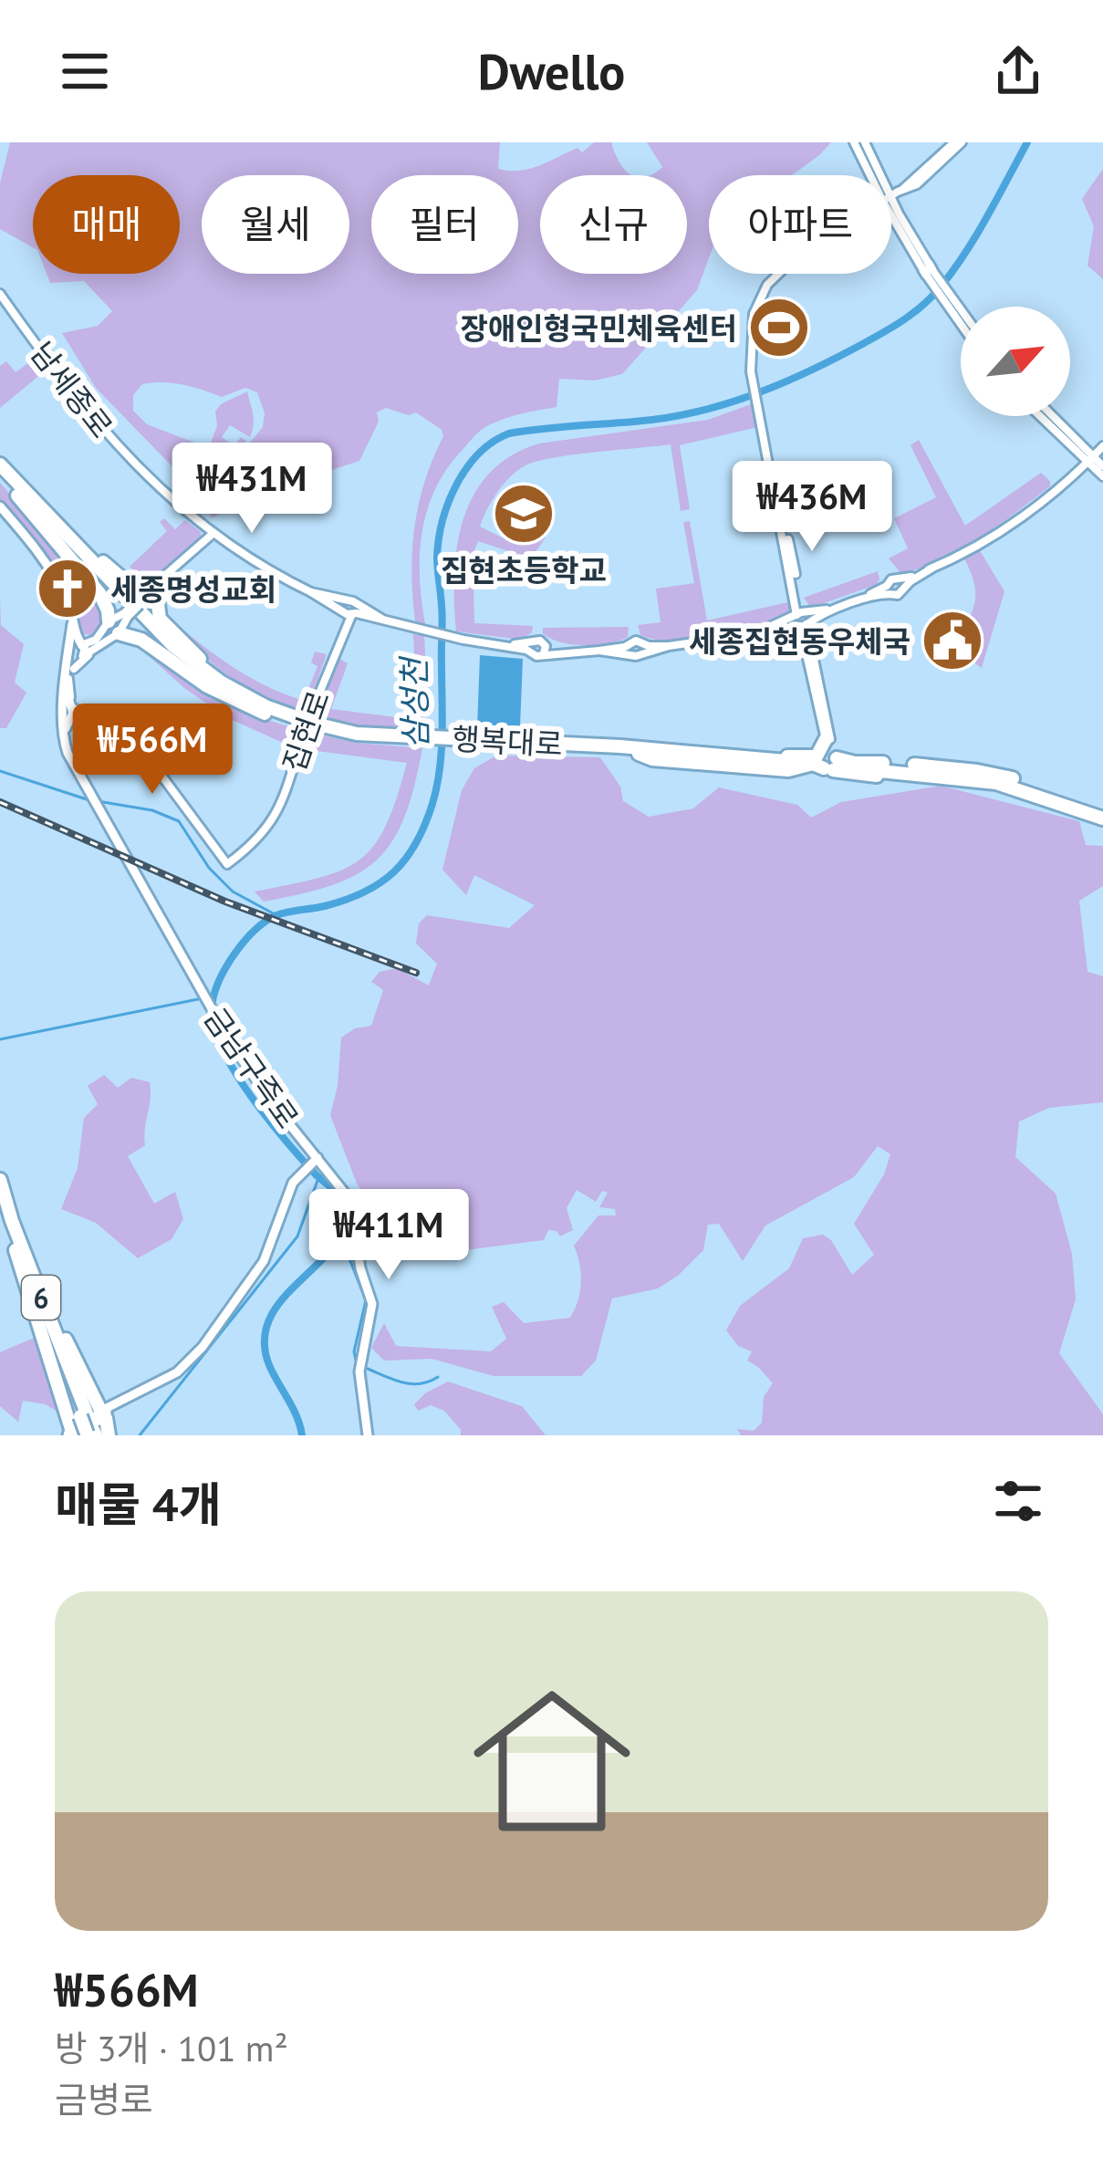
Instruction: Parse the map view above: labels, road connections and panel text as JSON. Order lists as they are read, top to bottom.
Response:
{
  "streets": {
    "highway": ["행복대로", "6"],
    "main road": ["금남구즉로"],
    "street": ["남세종로", "집현로"]
  },
  "crossings": [
    ["남세종로", "집현로"]
  ],
  "water": ["삼성천"],
  "places": {
    "sports": ["장애인형국민체육센터"],
    "school or university": ["집현초등학교"],
    "church": ["세종명성교회"],
    "public building": ["세종집현동우체국"]
  },
  "north": "top right",
  "page": {
    "header": "Dwello",
    "chip": [
      "매매",
      "월세",
      "필터",
      "신규",
      "아파트"
    ],
    "price": [
      "₩431M",
      "₩436M",
      "₩566M",
      "₩411M"
    ],
    "heading": "매물 4개",
    "list": [
      {
        "name": "₩566M",
        "note": "방 3개 · 101 m² · 금병로"
      }
    ]
  }
}
